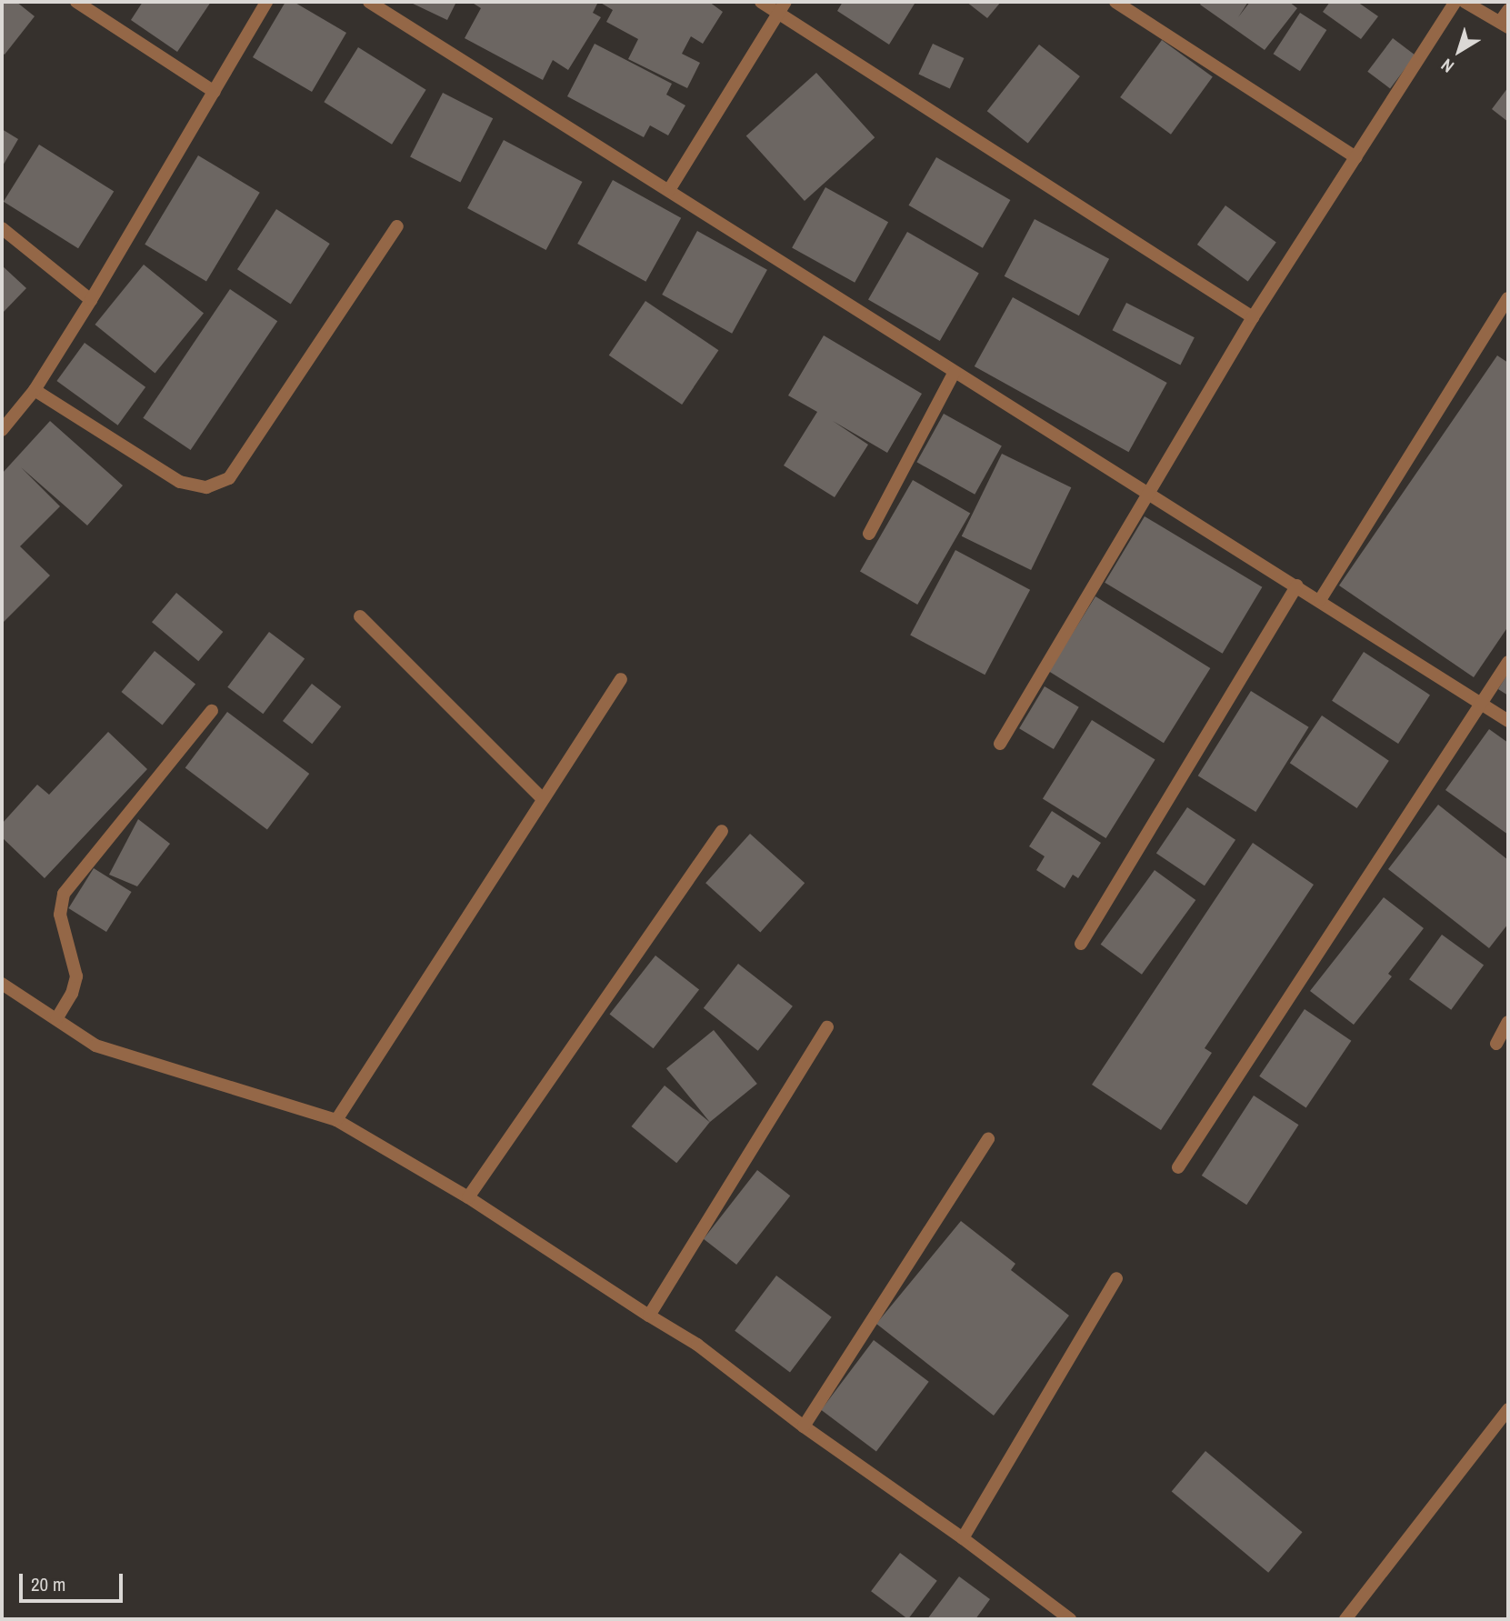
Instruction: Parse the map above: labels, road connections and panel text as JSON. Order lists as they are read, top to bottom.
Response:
{
  "scale_bar": "20 m",
  "north": "bottom left"
}
